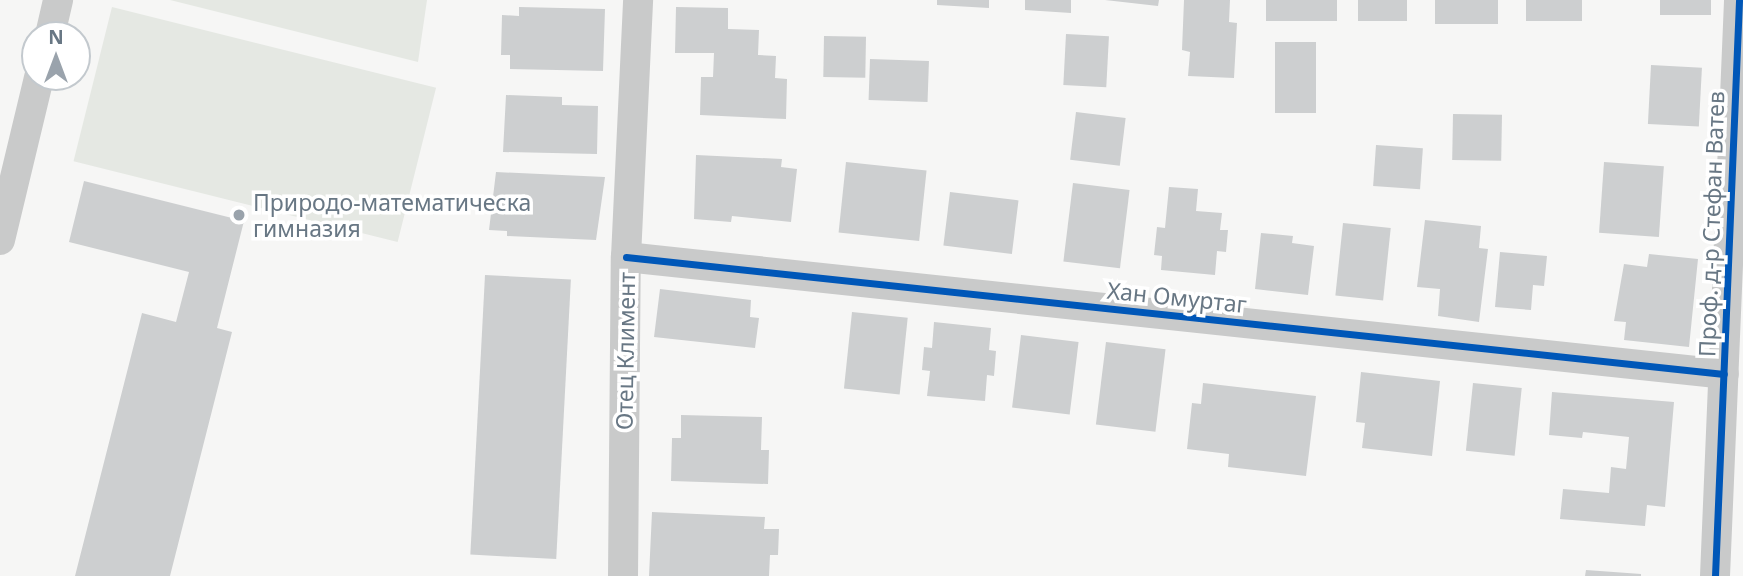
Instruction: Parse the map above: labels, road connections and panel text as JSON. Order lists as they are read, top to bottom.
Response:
{
  "streets": {
    "street": ["Проф. д-р Стефан Ватев", "Хан Омуртаг", "Отец Климент"]
  },
  "crossings": [
    ["Проф. д-р Стефан Ватев", "Хан Омуртаг"],
    ["Хан Омуртаг", "Отец Климент"]
  ],
  "places": ["Природо-математическа гимназия"],
  "north": "top"
}
